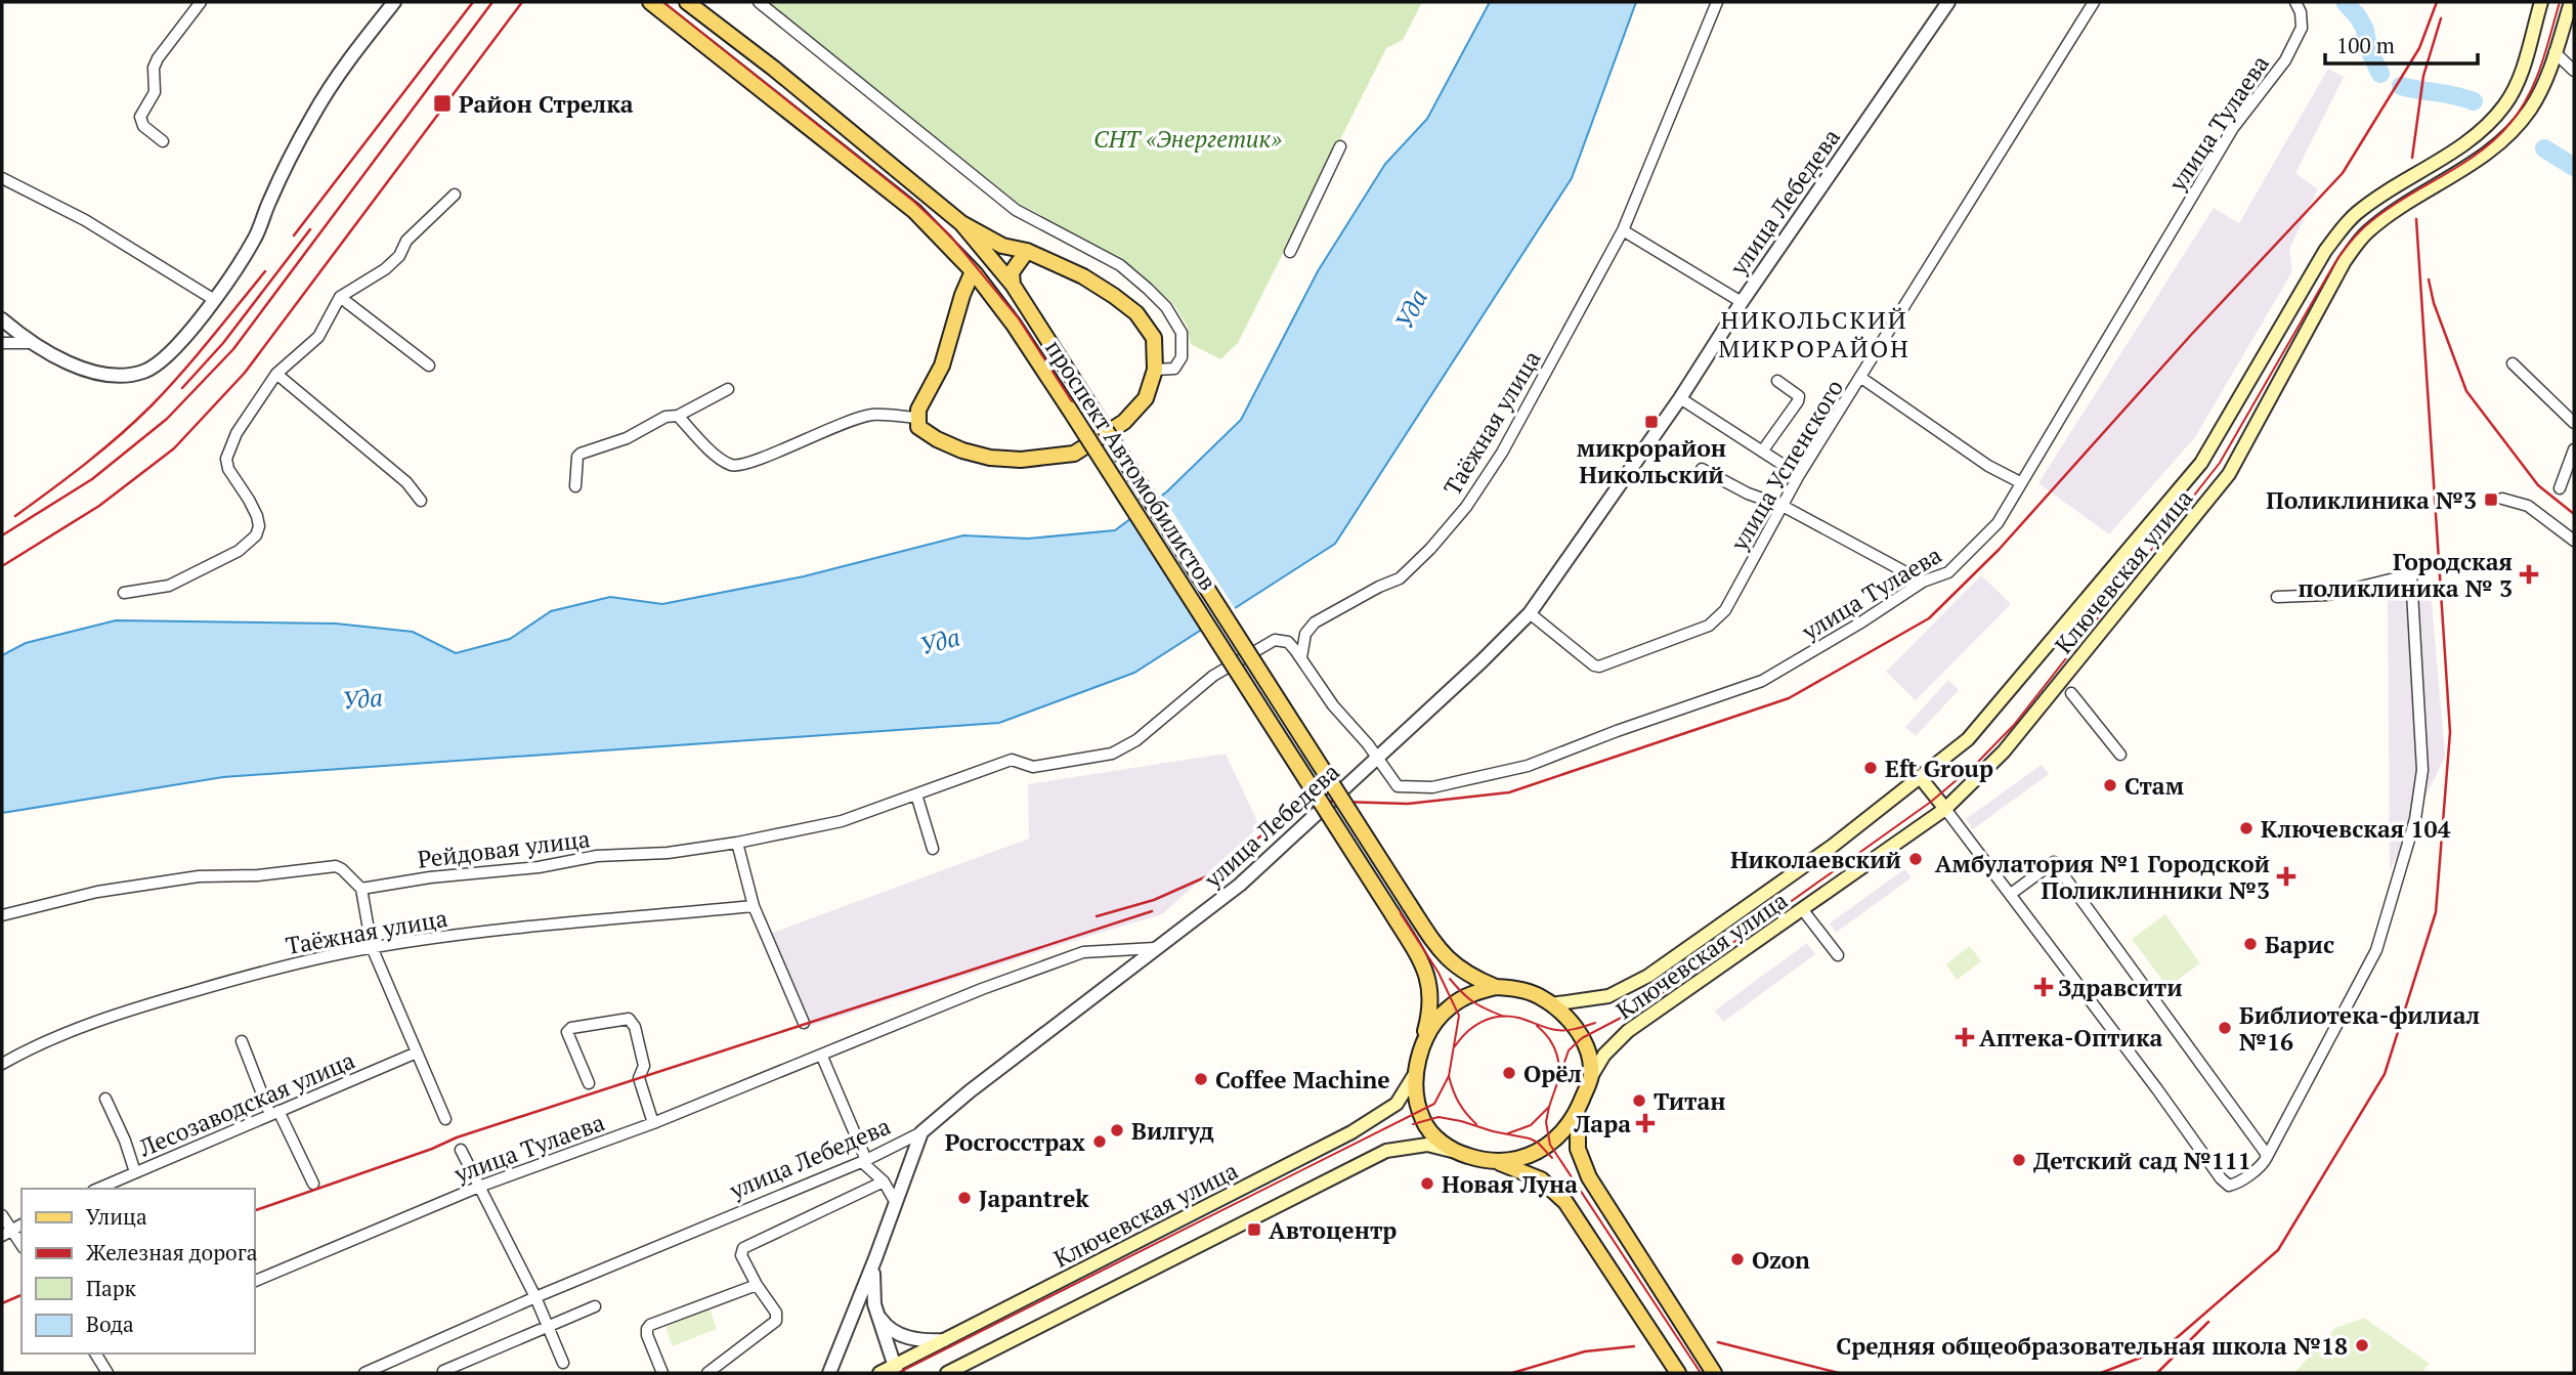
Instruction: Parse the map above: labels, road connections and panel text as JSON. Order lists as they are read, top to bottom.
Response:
{
  "streets": {
    "main road": ["проспект Автомобилистов", "Ключевская улица"],
    "street": [
      "улица Тулаева",
      "улица Лебедева",
      "Таёжная улица",
      "улица Успенского",
      "Рейдовая улица",
      "Лесозаводская улица"
    ]
  },
  "crossings": [
    ["улица Тулаева", "улица Лебедева"],
    ["улица Лебедева", "улица Успенского"],
    ["Таёжная улица", "Рейдовая улица"],
    ["проспект Автомобилистов", "Ключевская улица"]
  ],
  "districts": ["НИКОЛЬСКИЙ МИКРОРАЙОН"],
  "water": ["Уда"],
  "parks": ["СНТ «Энергетик»"],
  "places": {
    "transit": [
      "Район Стрелка",
      "микрорайон Никольский",
      "Поликлиника №3",
      "Автоцентр"
    ],
    "health": [
      "Городская поликлиника № 3",
      "Амбулатория №1 Городской Поликлинники №3",
      "Здравсити",
      "Аптека-Оптика",
      "Лара"
    ],
    "other": [
      "Eft Group",
      "Стам",
      "Ключевская 104",
      "Николаевский",
      "Барис",
      "Библиотека-филиал №16",
      "Орёл",
      "Coffee Machine",
      "Титан",
      "Вилгуд",
      "Росгосстрах",
      "Детский сад №111",
      "Новая Луна",
      "Japantrek",
      "Ozon",
      "Средняя общеобразовательная школа №18"
    ]
  },
  "legend": [
    "Улица",
    "Железная дорога",
    "Парк",
    "Вода"
  ],
  "scale_bar": "100 m"
}
